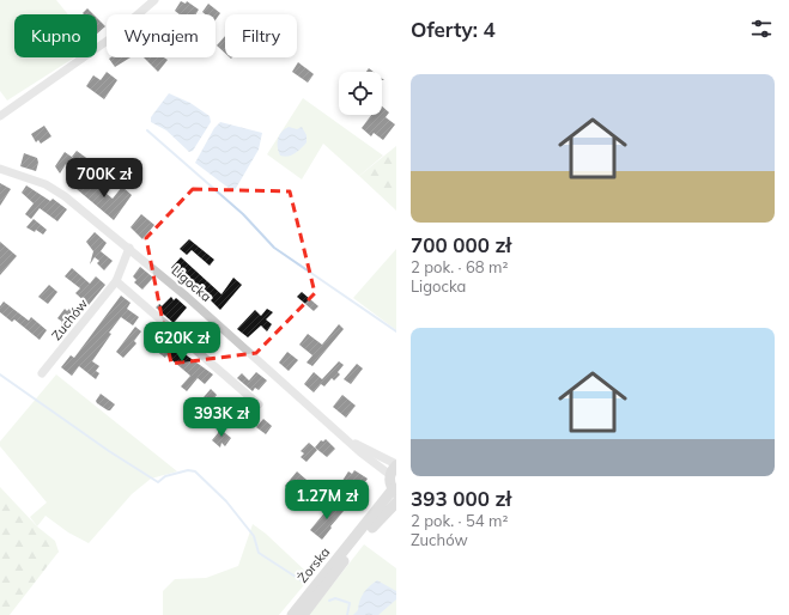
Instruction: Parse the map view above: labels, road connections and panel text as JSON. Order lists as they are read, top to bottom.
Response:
{
  "streets": {
    "main road": ["Żorska"],
    "street": ["Ligocka", "Zuchów"]
  },
  "crossings": [
    ["Ligocka", "Zuchów"]
  ],
  "page": {
    "heading": "Oferty: 4",
    "chip": ["Kupno", "Wynajem", "Filtry"],
    "list": [
      {
        "name": "700 000 zł",
        "note": "2 pok. · 68 m² · Ligocka"
      },
      {
        "name": "393 000 zł",
        "note": "2 pok. · 54 m² · Zuchów"
      }
    ],
    "price": [
      "700K zł",
      "620K zł",
      "393K zł",
      "1.27M zł"
    ]
  }
}
